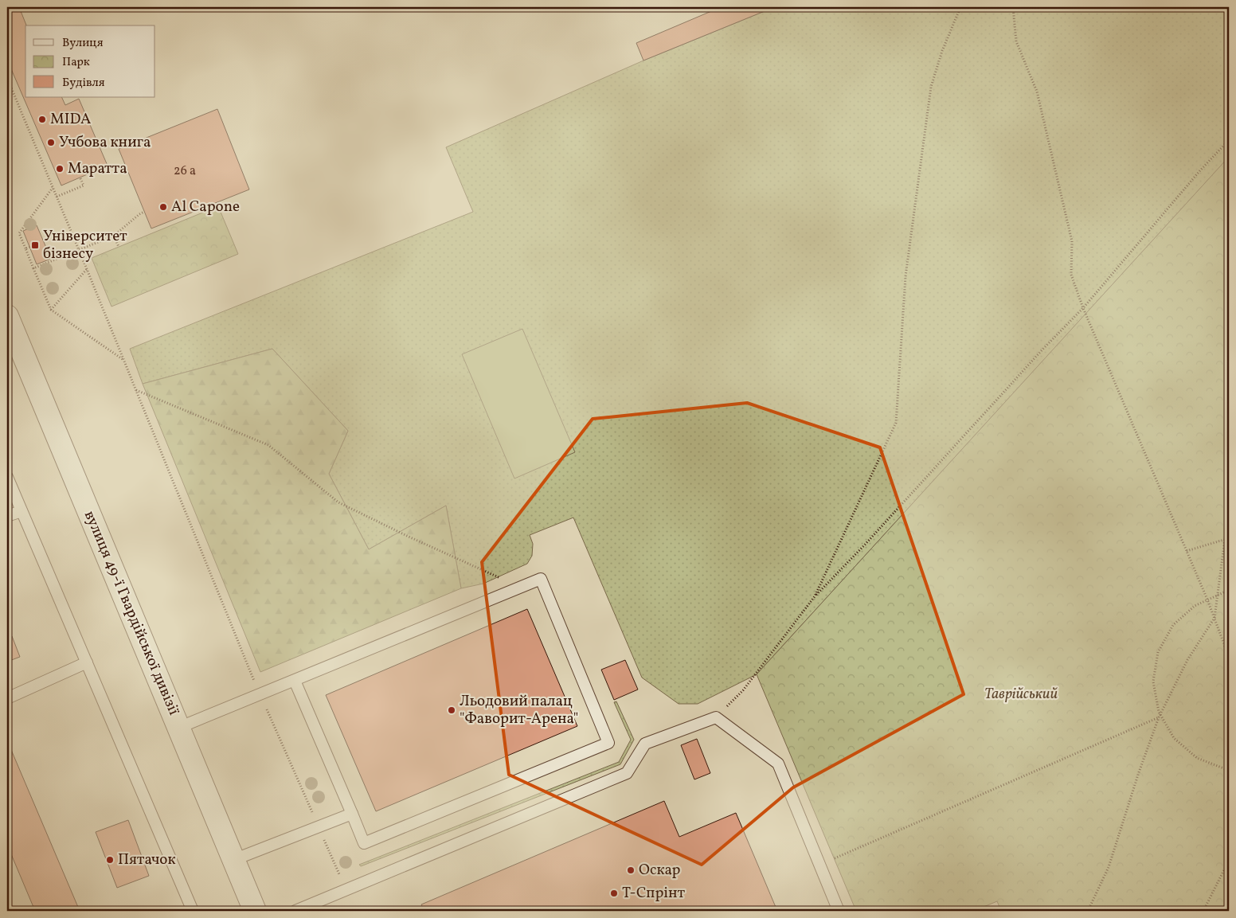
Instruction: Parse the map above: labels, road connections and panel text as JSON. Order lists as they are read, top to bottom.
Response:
{
  "streets": {
    "street": ["вулиця 49-ї Гвардійської дивізії"]
  },
  "parks": ["Таврійський"],
  "places": {
    "other": [
      "MIDA",
      "Учбова книга",
      "Маратта",
      "Al Capone",
      "Льодовий палац \"Фаворит-Арена\"",
      "Пятачок",
      "Оскар",
      "Т-Спрінт"
    ],
    "transit": ["Університет бізнесу"]
  },
  "house_numbers": ["26 а"],
  "legend": ["Вулиця", "Парк", "Будівля"]
}
